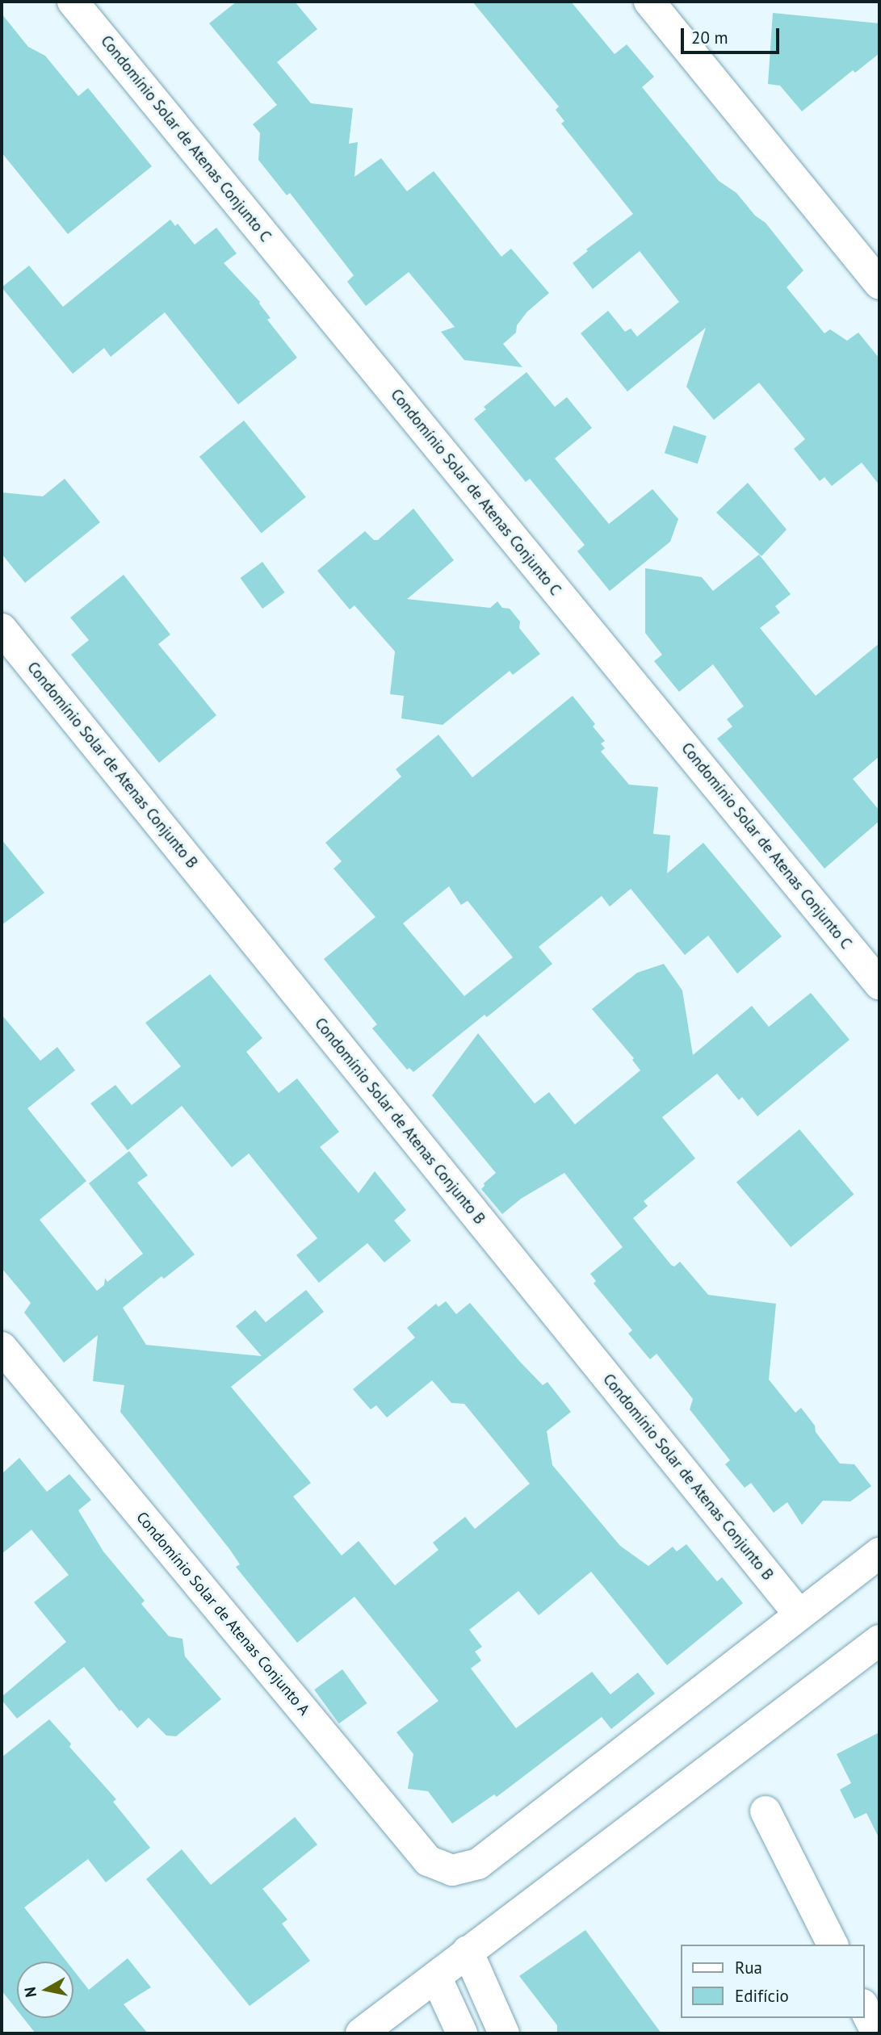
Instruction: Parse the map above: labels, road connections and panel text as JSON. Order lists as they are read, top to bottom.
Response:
{
  "streets": {
    "street": ["Condomínio Solar de Atenas Conjunto C", "Condomínio Solar de Atenas Conjunto B", "Condomínio Solar de Atenas Conjunto A"]
  },
  "crossings": [
    ["Condomínio Solar de Atenas Conjunto B", "Condomínio Solar de Atenas Conjunto A"]
  ],
  "legend": ["Rua", "Edifício"],
  "scale_bar": "20 m",
  "north": "left"
}
